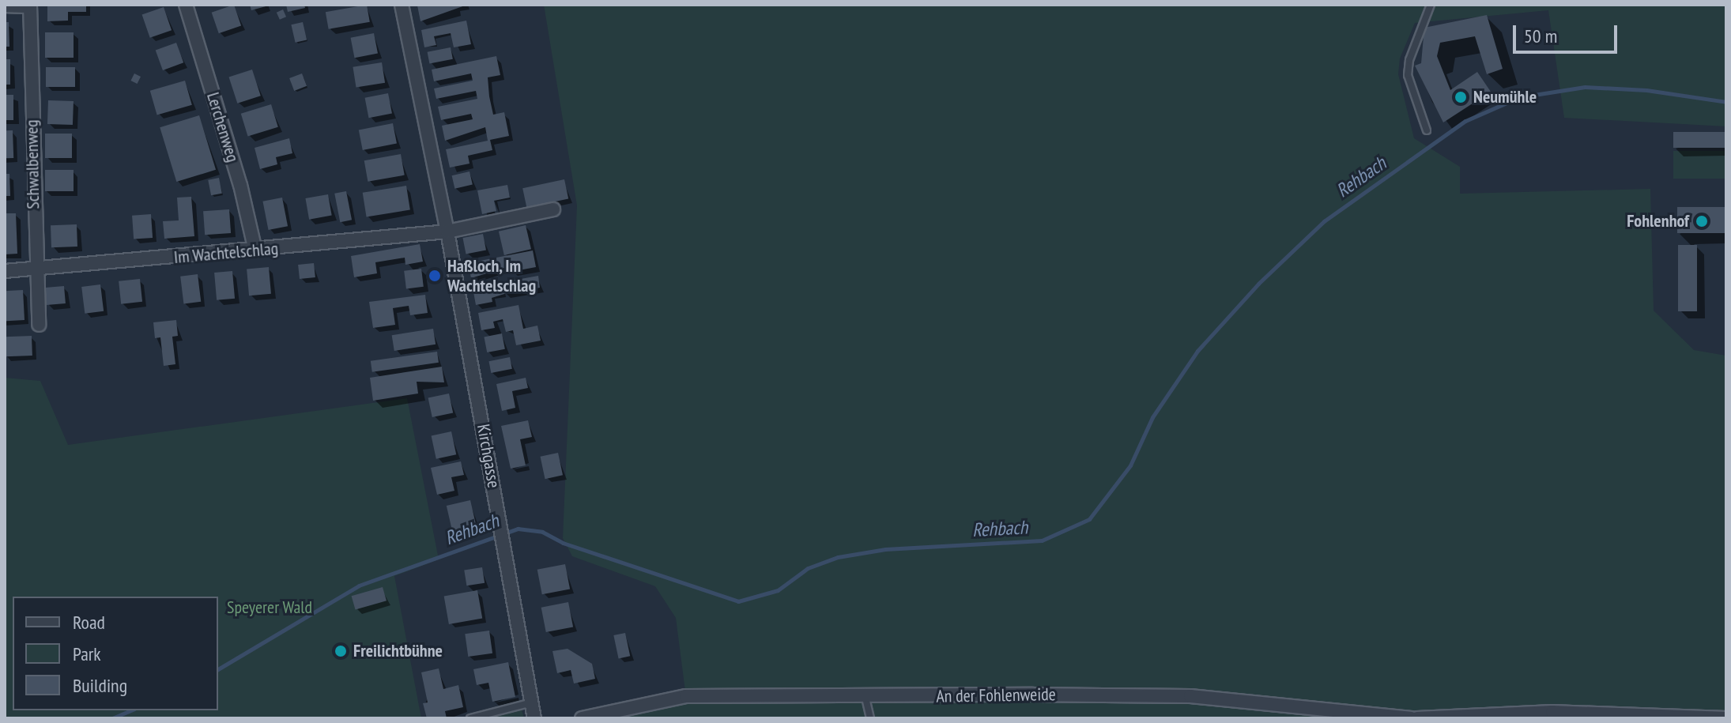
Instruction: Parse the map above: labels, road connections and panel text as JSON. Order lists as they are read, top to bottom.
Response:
{
  "streets": {
    "street": [
      "Lerchenweg",
      "Schwalbenweg",
      "Im Wachtelschlag",
      "Kirchgasse",
      "An der Fohlenweide"
    ]
  },
  "crossings": [
    ["Lerchenweg", "Im Wachtelschlag"],
    ["Schwalbenweg", "Im Wachtelschlag"],
    ["Im Wachtelschlag", "Kirchgasse"]
  ],
  "water": ["Rehbach"],
  "parks": ["Speyerer Wald"],
  "places": [
    "Neumühle",
    "Fohlenhof",
    "Haßloch, Im Wachtelschlag",
    "Freilichtbühne"
  ],
  "legend": ["Road", "Park", "Building"],
  "scale_bar": "50 m"
}
